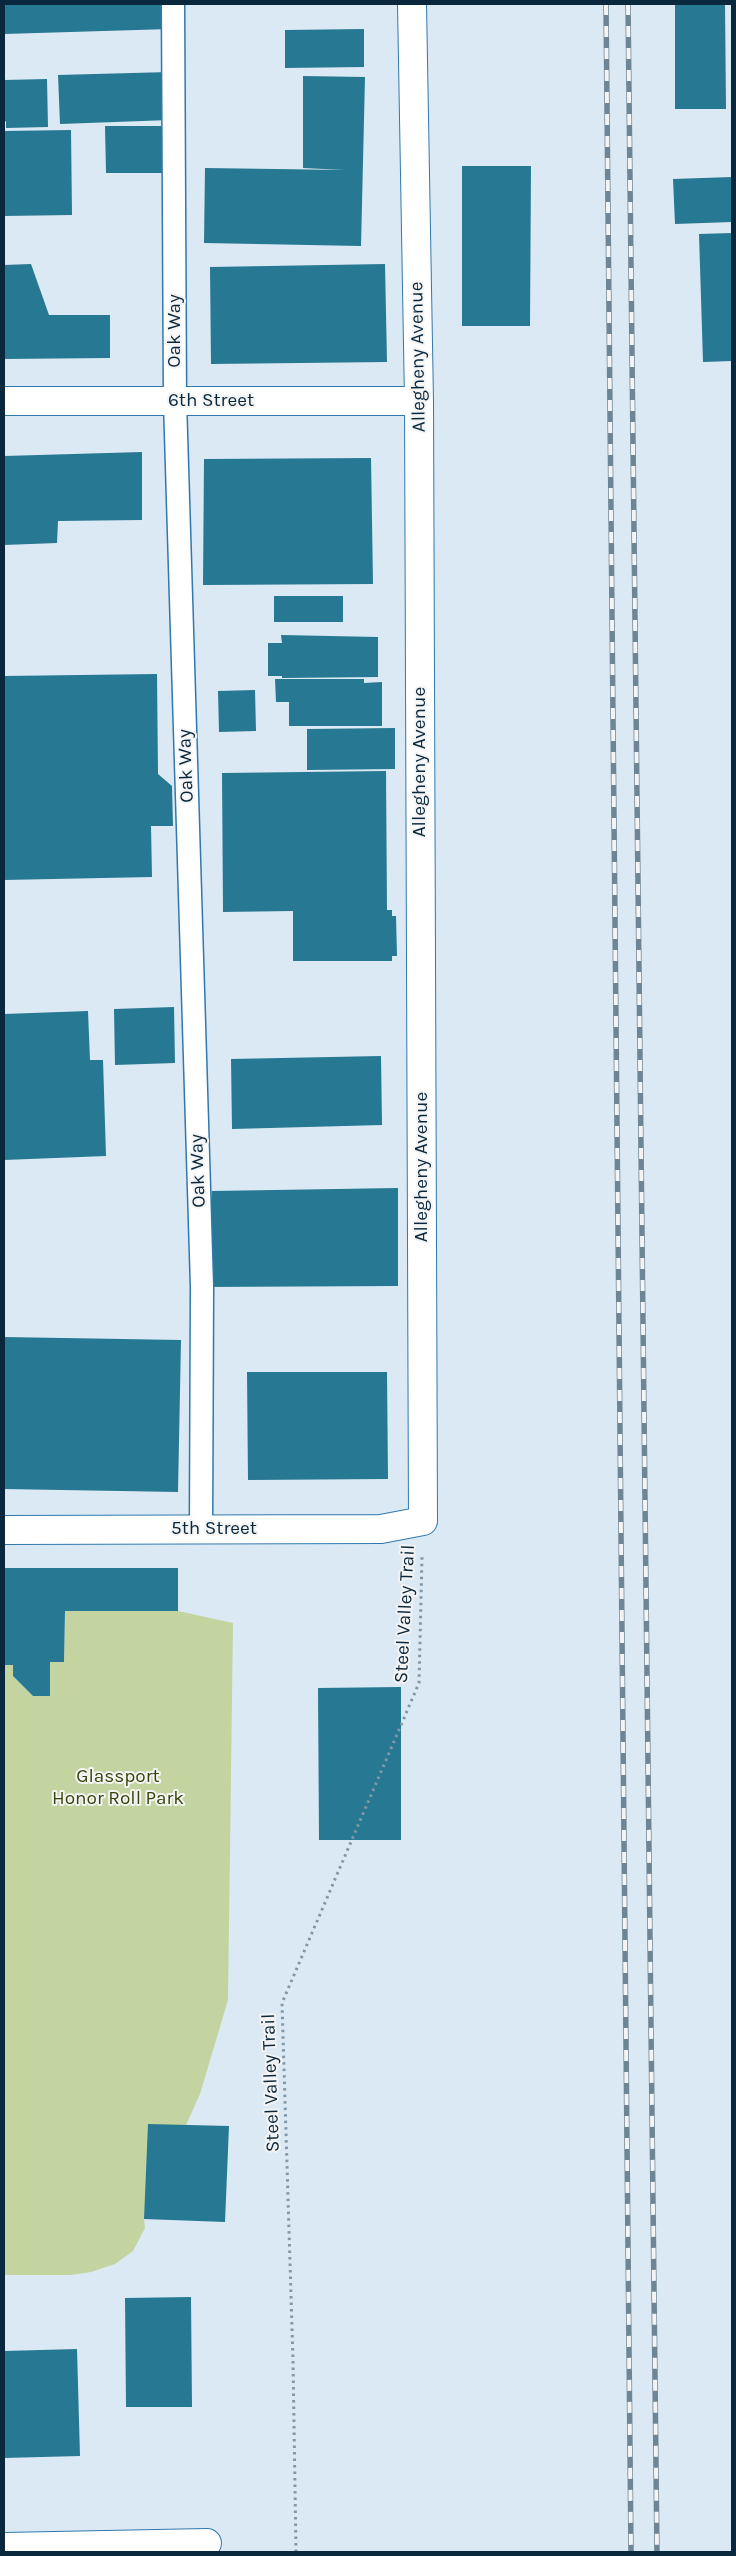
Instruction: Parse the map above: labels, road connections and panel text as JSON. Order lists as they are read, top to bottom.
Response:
{
  "streets": {
    "street": ["Allegheny Avenue", "6th Street", "5th Street"],
    "lane": ["Oak Way"],
    "path": ["Steel Valley Trail"]
  },
  "crossings": [
    ["Oak Way", "6th Street"],
    ["Oak Way", "5th Street"],
    ["Allegheny Avenue", "6th Street"],
    ["Allegheny Avenue", "5th Street"],
    ["Allegheny Avenue", "Steel Valley Trail"],
    ["5th Street", "Steel Valley Trail"]
  ],
  "parks": ["Glassport Honor Roll Park"]
}
